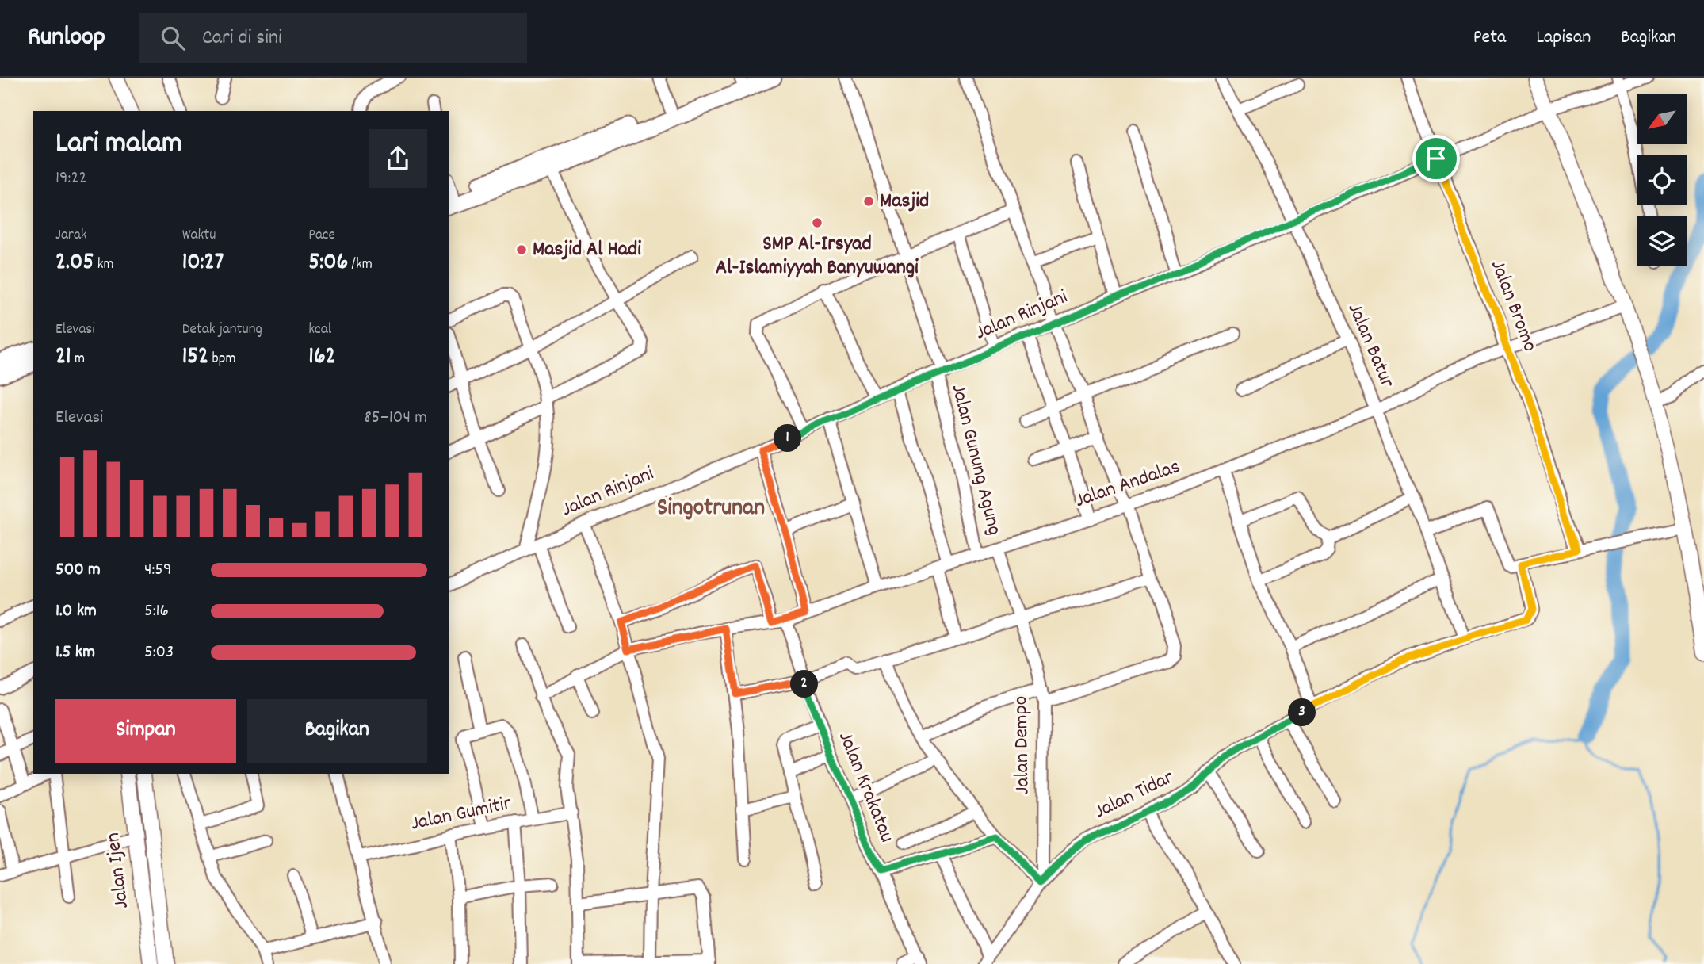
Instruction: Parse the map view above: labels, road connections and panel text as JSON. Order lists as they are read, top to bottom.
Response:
{
  "streets": {
    "street": [
      "Jalan Bromo",
      "Jalan Rinjani",
      "Jalan Batur",
      "Jalan Gunung Agung",
      "Jalan Andalas",
      "Jalan Dempo",
      "Jalan Krakatau",
      "Jalan Tidar",
      "Jalan Gumitir",
      "Jalan Ijen"
    ]
  },
  "crossings": [
    ["Jalan Bromo", "Jalan Rinjani"],
    ["Jalan Bromo", "Jalan Andalas"],
    ["Jalan Rinjani", "Jalan Batur"],
    ["Jalan Rinjani", "Jalan Gunung Agung"],
    ["Jalan Batur", "Jalan Andalas"],
    ["Jalan Batur", "Jalan Tidar"],
    ["Jalan Gunung Agung", "Jalan Andalas"],
    ["Jalan Andalas", "Jalan Dempo"],
    ["Jalan Andalas", "Jalan Krakatau"],
    ["Jalan Dempo", "Jalan Tidar"]
  ],
  "districts": ["Singotrunan"],
  "places": ["Masjid", "SMP Al-Irsyad Al-Islamiyyah Banyuwangi", "Masjid Al Hadi"],
  "north": "bottom left",
  "page": {
    "header": "Runloop",
    "search": "Cari di sini",
    "nav": ["Peta", "Lapisan", "Bagikan"],
    "heading": ["Lari malam", "19:22"],
    "stats": [
      ["Jarak", "2.05 km"],
      ["Waktu", "10:27"],
      ["Pace", "5:06 /km"],
      ["Elevasi", "21 m"],
      ["Detak jantung", "152 bpm"],
      ["kcal", "162"]
    ],
    "chart": ["Elevasi", "85–104 m"],
    "pins": ["1", "2", "3"],
    "list": [
      {
        "name": "500 m",
        "note": "4:59"
      },
      {
        "name": "1.0 km",
        "note": "5:16"
      },
      {
        "name": "1.5 km",
        "note": "5:03"
      }
    ],
    "buttons": ["Simpan", "Bagikan"]
  }
}
